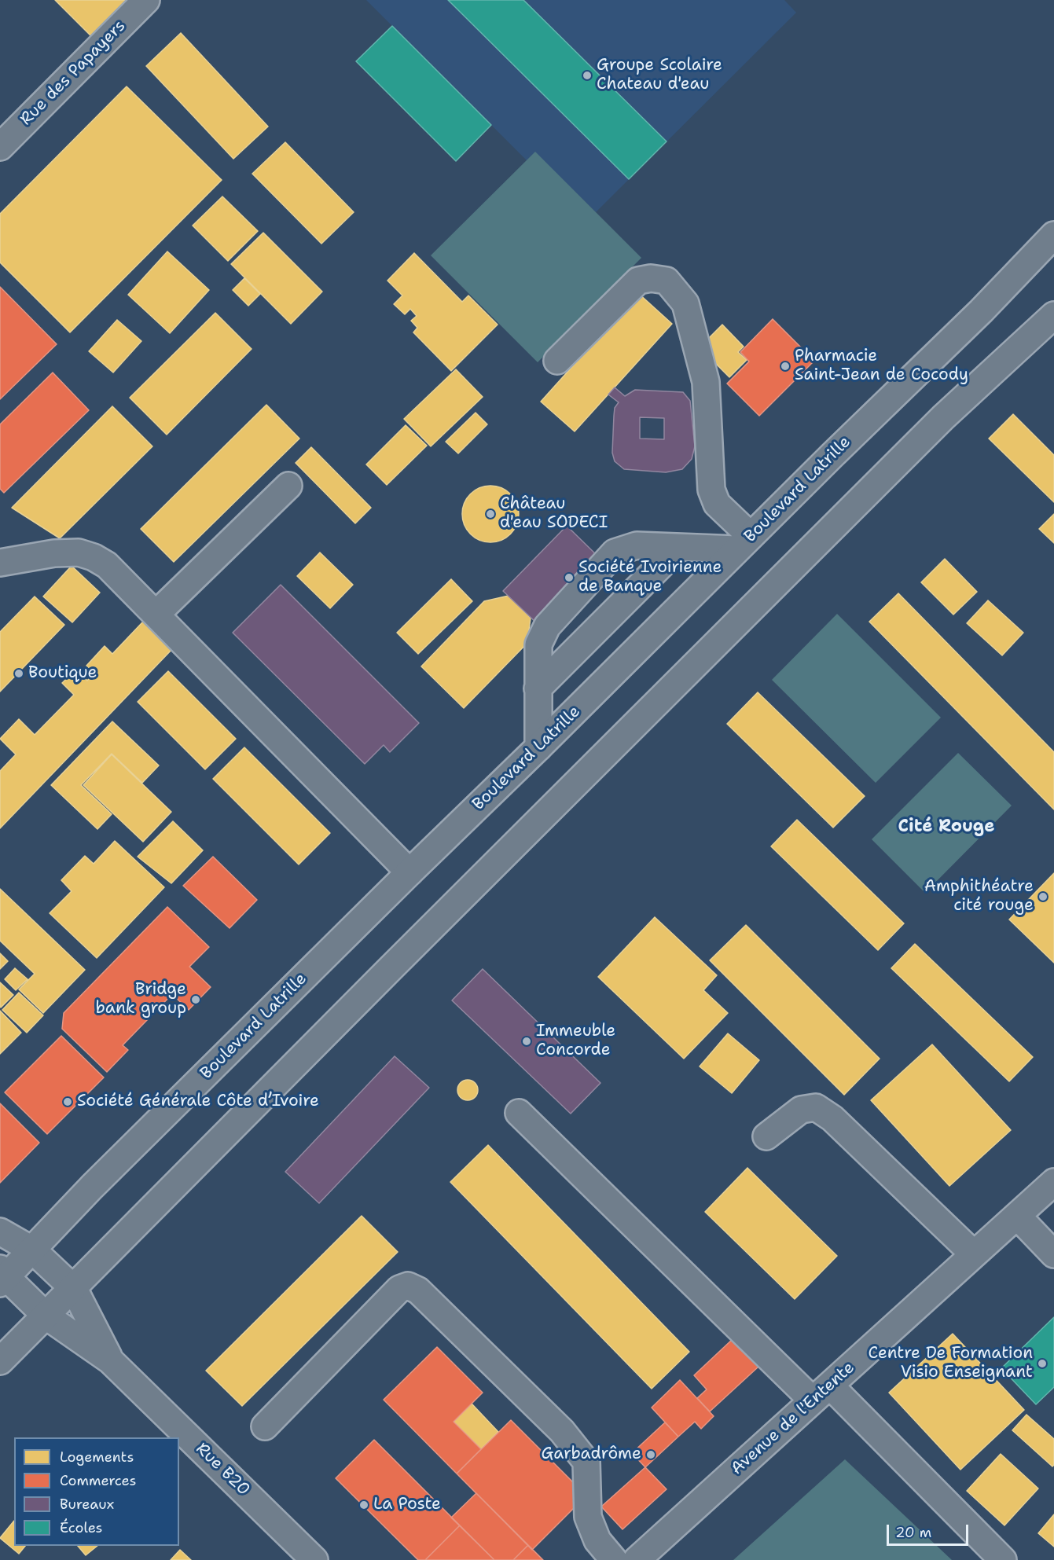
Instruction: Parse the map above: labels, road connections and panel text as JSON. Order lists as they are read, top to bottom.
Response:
{
  "streets": {
    "main road": [
      "Rue des Papayers",
      "Boulevard Latrille",
      "Avenue de l'Entente",
      "Rue B20"
    ]
  },
  "crossings": [
    ["Boulevard Latrille", "Rue B20"]
  ],
  "districts": ["Cité Rouge"],
  "places": [
    "Groupe Scolaire Chateau d'eau",
    "Pharmacie Saint-Jean de Cocody",
    "Château d'eau SODECI",
    "Société Ivoirienne de Banque",
    "Boutique",
    "Amphithéatre cité rouge",
    "Bridge bank group",
    "Immeuble Concorde",
    "Société Générale Côte d’Ivoire",
    "Centre De Formation Visio Enseignant",
    "Garbadrôme",
    "La Poste"
  ],
  "legend": [
    "Logements",
    "Commerces",
    "Bureaux",
    "Écoles"
  ],
  "scale_bar": "20 m"
}
